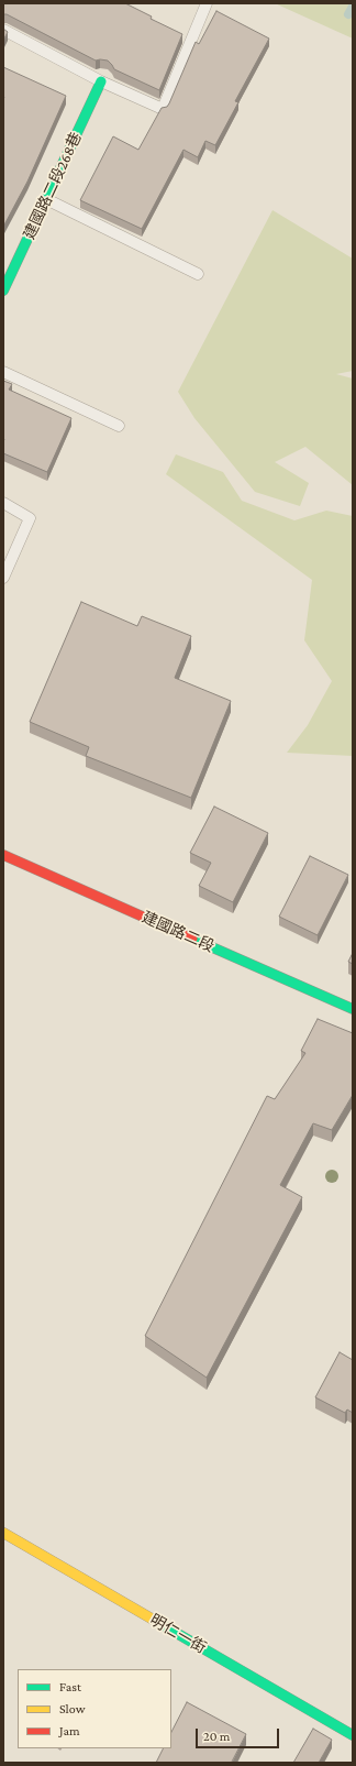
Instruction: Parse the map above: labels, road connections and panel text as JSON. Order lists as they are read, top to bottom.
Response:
{
  "streets": {
    "street": ["建國路二段268巷", "建國路二段", "明仁一街"]
  },
  "legend": ["Fast", "Slow", "Jam"],
  "scale_bar": "20 m"
}
